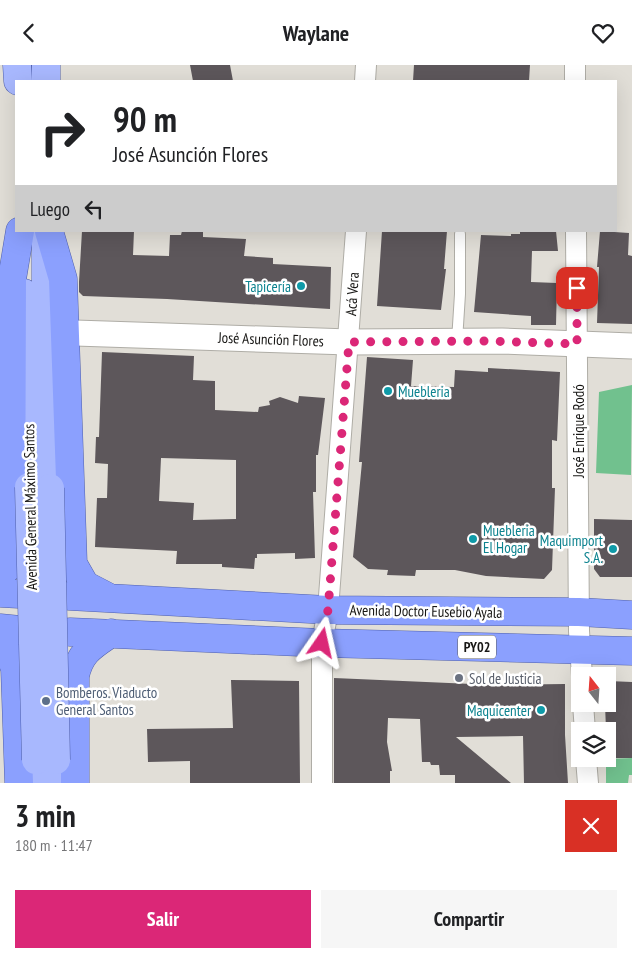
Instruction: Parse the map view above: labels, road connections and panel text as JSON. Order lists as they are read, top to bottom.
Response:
{
  "streets": {
    "highway": ["Avenida Doctor Eusebio Ayala", "PY02"],
    "main road": ["Avenida General Máximo Santos"],
    "street": ["Acá Vera", "José Asunción Flores", "José Enrique Rodó"]
  },
  "crossings": [
    ["Acá Vera", "José Asunción Flores"],
    ["Acá Vera", "Avenida Doctor Eusebio Ayala"],
    ["José Asunción Flores", "José Enrique Rodó"],
    ["José Asunción Flores", "Avenida General Máximo Santos"],
    ["José Enrique Rodó", "Avenida Doctor Eusebio Ayala"]
  ],
  "places": [
    "Tapicería",
    "Muebleria",
    "Muebleria El Hogar",
    "Maquimport S.A.",
    "Sol de Justicia",
    "Bomberos. Viaducto General Santos",
    "Maquicenter"
  ],
  "north": "top",
  "page": {
    "header": "Waylane",
    "turn": ["90 m", "José Asunción Flores"],
    "then": "Luego",
    "heading": ["3 min", "180 m · 11:47"],
    "buttons": ["Salir", "Compartir"]
  }
}
